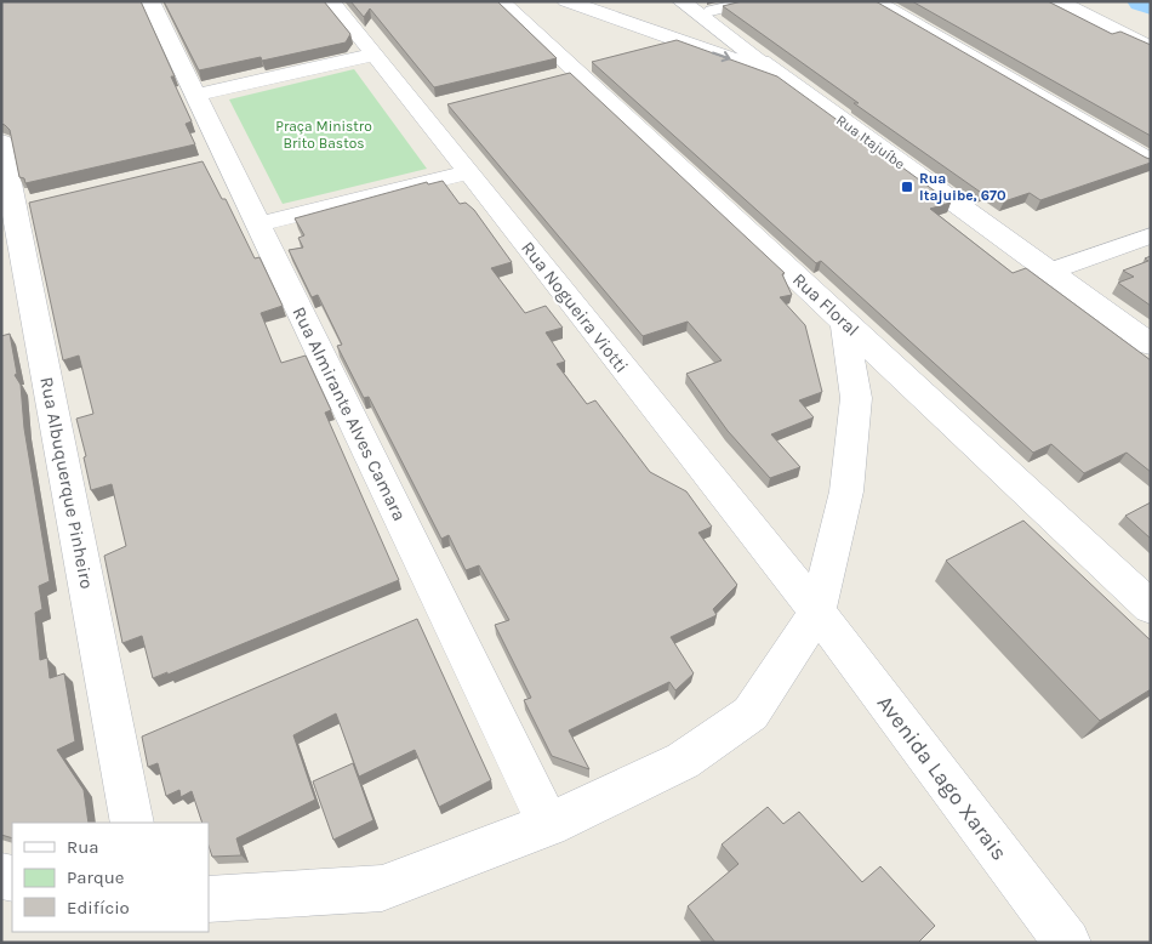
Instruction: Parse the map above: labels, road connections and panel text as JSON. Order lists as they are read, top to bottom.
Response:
{
  "streets": {
    "street": [
      "Rua Itajuíbe",
      "Rua Floral",
      "Rua Nogueira Viotti",
      "Rua Almirante Alves Camara",
      "Rua Albuquerque Pinheiro",
      "Avenida Lago Xarais"
    ]
  },
  "crossings": [
    ["Rua Nogueira Viotti", "Avenida Lago Xarais"]
  ],
  "parks": ["Praça Ministro Brito Bastos"],
  "places": {
    "transit": ["Rua Itajuibe, 670"]
  },
  "legend": ["Rua", "Parque", "Edifício"]
}
